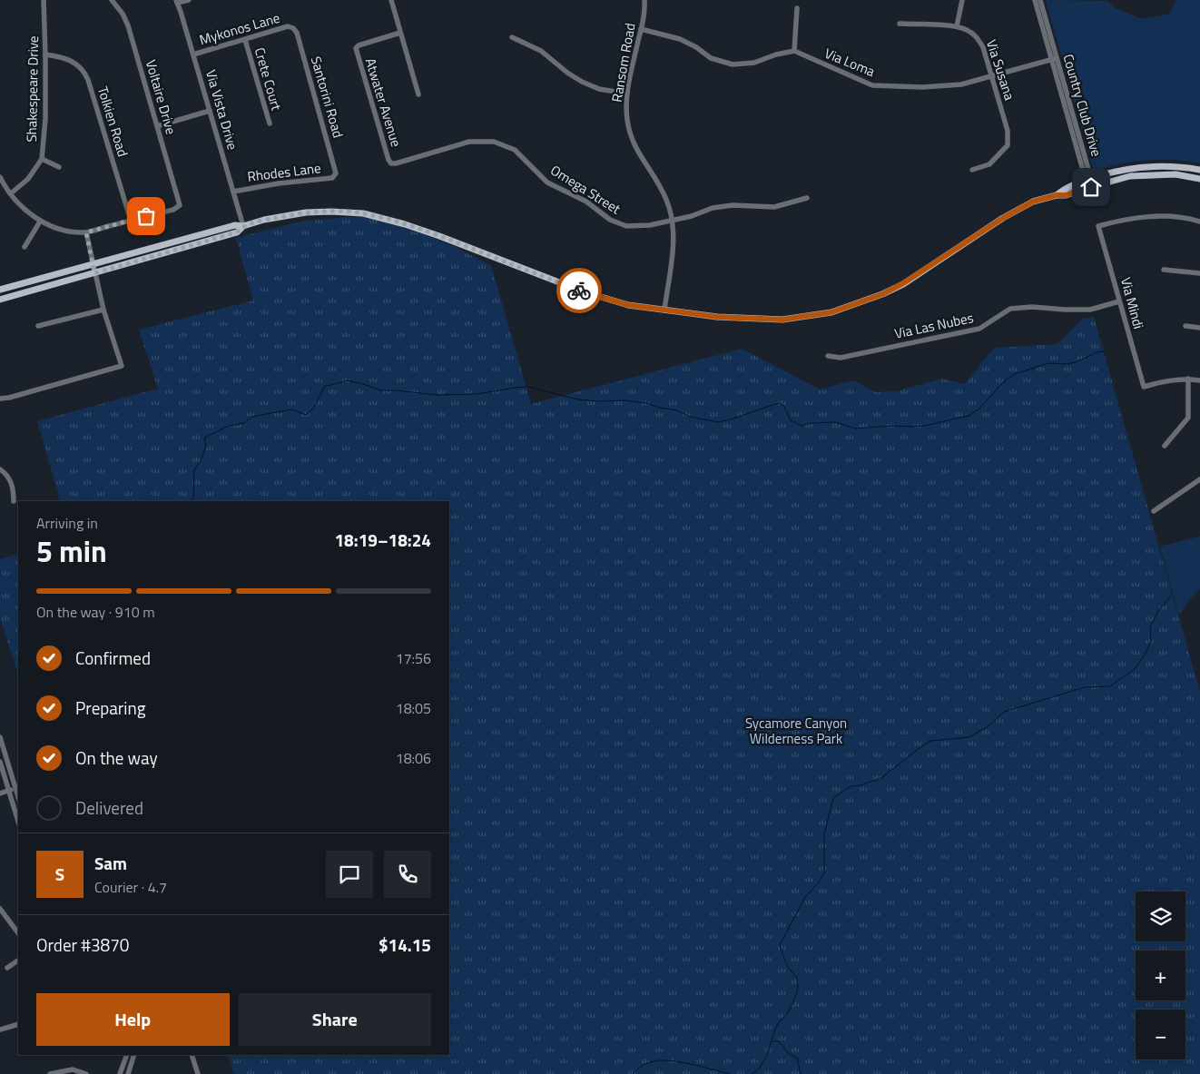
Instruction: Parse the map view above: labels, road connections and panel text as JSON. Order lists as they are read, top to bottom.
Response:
{
  "streets": {
    "street": [
      "Mykonos Lane",
      "Ransom Road",
      "Via Loma",
      "Via Susana",
      "Crete Court",
      "Shakespeare Drive",
      "Voltaire Drive",
      "Santorini Road",
      "Atwater Avenue",
      "Country Club Drive",
      "Via Vista Drive",
      "Tolkien Road",
      "Rhodes Lane",
      "Omega Street",
      "Via Mindi",
      "Via Las Nubes"
    ]
  },
  "crossings": [
    ["Mykonos Lane", "Crete Court"],
    ["Mykonos Lane", "Santorini Road"],
    ["Mykonos Lane", "Via Vista Drive"],
    ["Ransom Road", "Omega Street"],
    ["Via Loma", "Via Susana"],
    ["Via Loma", "Country Club Drive"],
    ["Shakespeare Drive", "Tolkien Road"],
    ["Voltaire Drive", "Tolkien Road"],
    ["Santorini Road", "Rhodes Lane"],
    ["Atwater Avenue", "Omega Street"],
    ["Via Vista Drive", "Rhodes Lane"],
    ["Via Mindi", "Via Las Nubes"]
  ],
  "parks": ["Sycamore Canyon Wilderness Park"],
  "page": {
    "heading": ["5 min", "Arriving in", "18:19–18:24"],
    "panel": [
      "Sam",
      "Courier · 4.7",
      "Order #3870",
      "$14.15"
    ],
    "bar": "On the way · 910 m",
    "list": [
      ["Confirmed", "17:56"],
      ["Preparing", "18:05"],
      ["On the way", "18:06"],
      "Delivered"
    ],
    "round": "S",
    "map_buttons": ["+", "−"],
    "buttons": ["Help", "Share"]
  }
}
